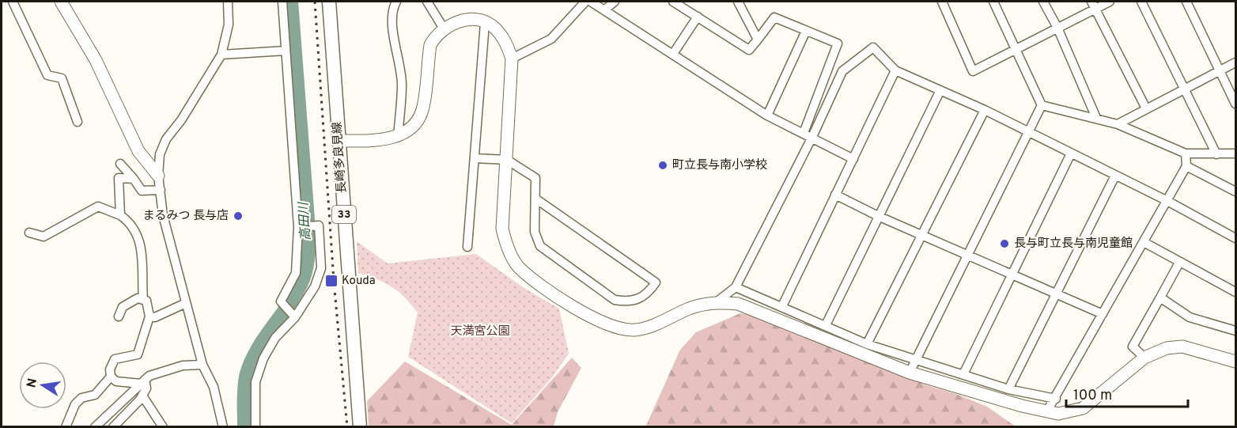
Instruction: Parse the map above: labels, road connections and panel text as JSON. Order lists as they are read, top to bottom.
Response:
{
  "streets": {
    "main road": ["長崎多良見線", "33"]
  },
  "water": ["高田川"],
  "parks": ["天満宮公園"],
  "places": {
    "other": ["町立長与南小学校", "まるみつ 長与店", "長与町立長与南児童館"],
    "transit": ["Kouda"]
  },
  "scale_bar": "100 m",
  "north": "left"
}
